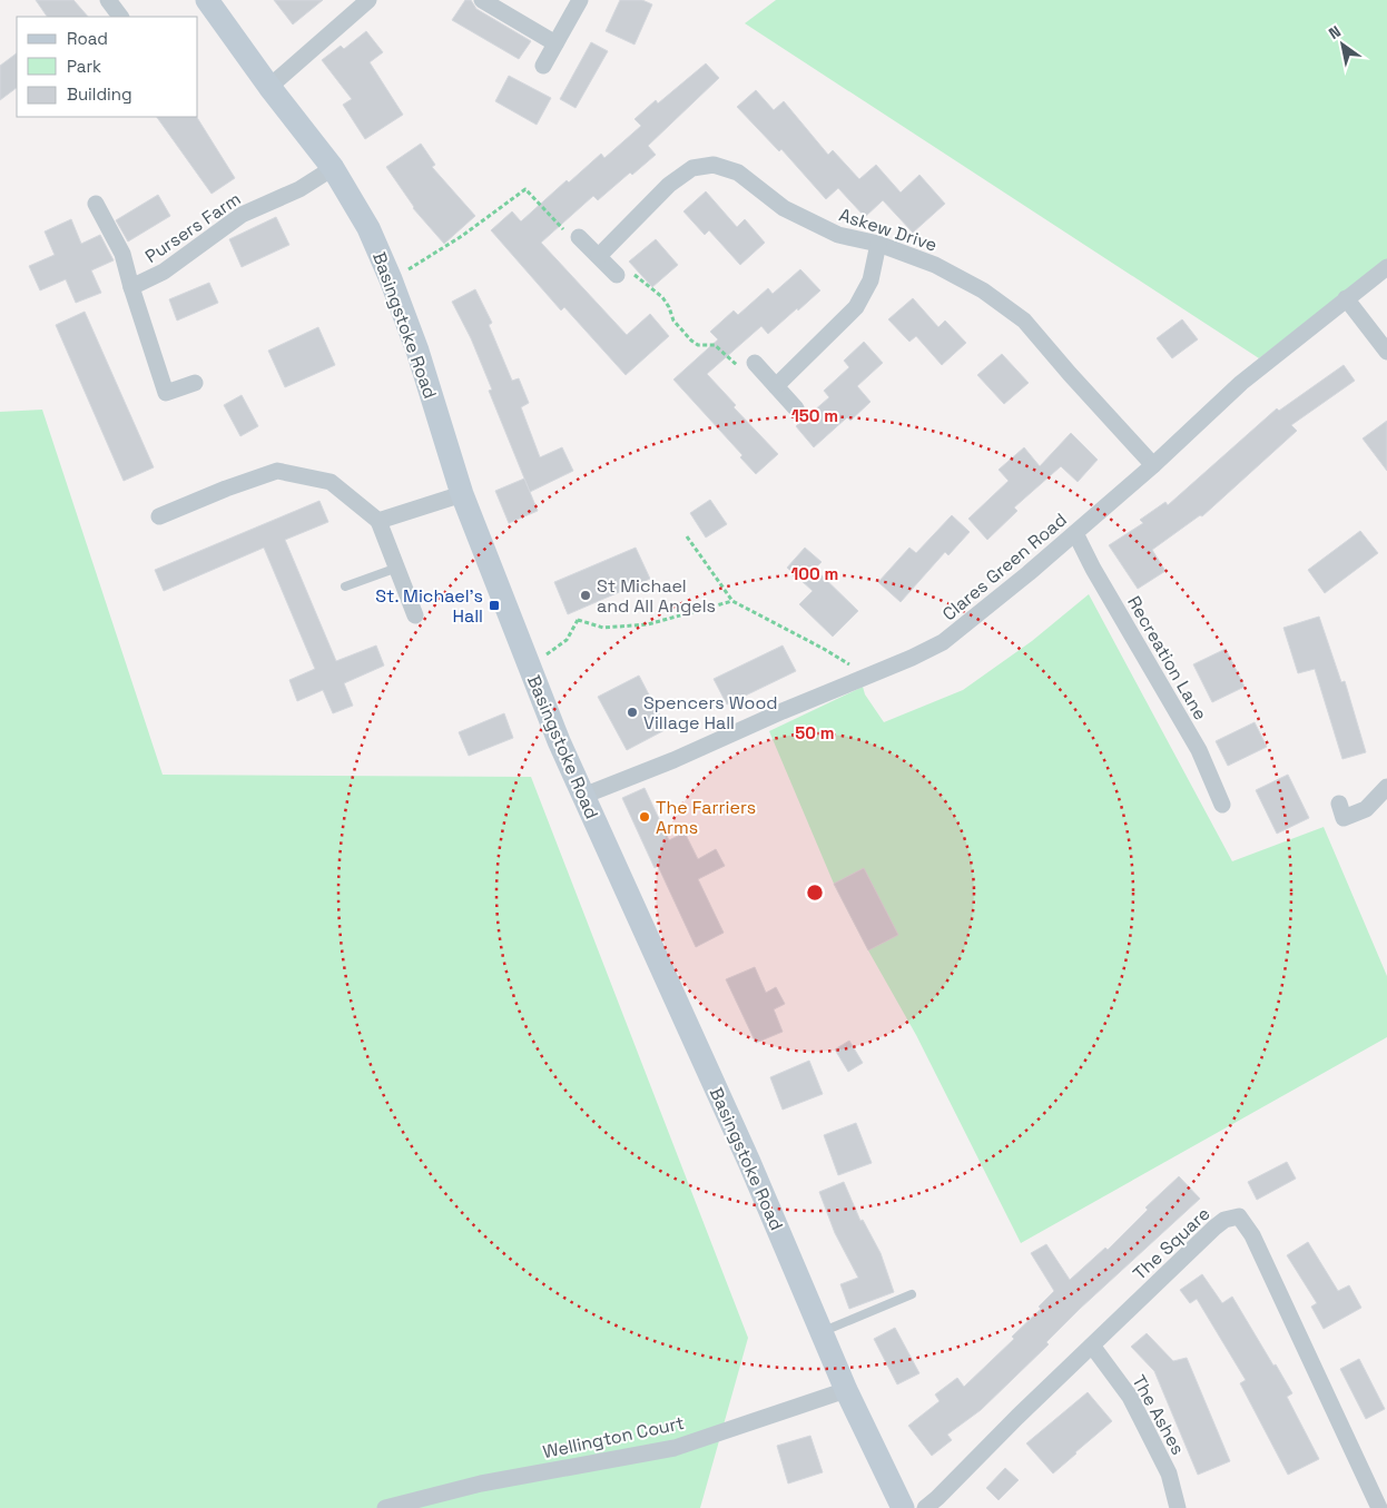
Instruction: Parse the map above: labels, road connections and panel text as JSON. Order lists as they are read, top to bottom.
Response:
{
  "streets": {
    "street": [
      "Pursers Farm",
      "Askew Drive",
      "Basingstoke Road",
      "Clares Green Road",
      "Recreation Lane",
      "The Square",
      "The Ashes",
      "Wellington Court"
    ]
  },
  "crossings": [
    ["Pursers Farm", "Basingstoke Road"],
    ["Askew Drive", "Clares Green Road"],
    ["Basingstoke Road", "Clares Green Road"],
    ["Basingstoke Road", "Wellington Court"],
    ["Clares Green Road", "Recreation Lane"],
    ["The Square", "The Ashes"]
  ],
  "places": {
    "other": ["St Michael and All Angels", "Spencers Wood Village Hall", "The Farriers Arms"],
    "transit": ["St. Michael's Hall"]
  },
  "legend": ["Road", "Park", "Building"],
  "north": "top left",
  "rings": ["150 m", "100 m", "50 m"]
}
